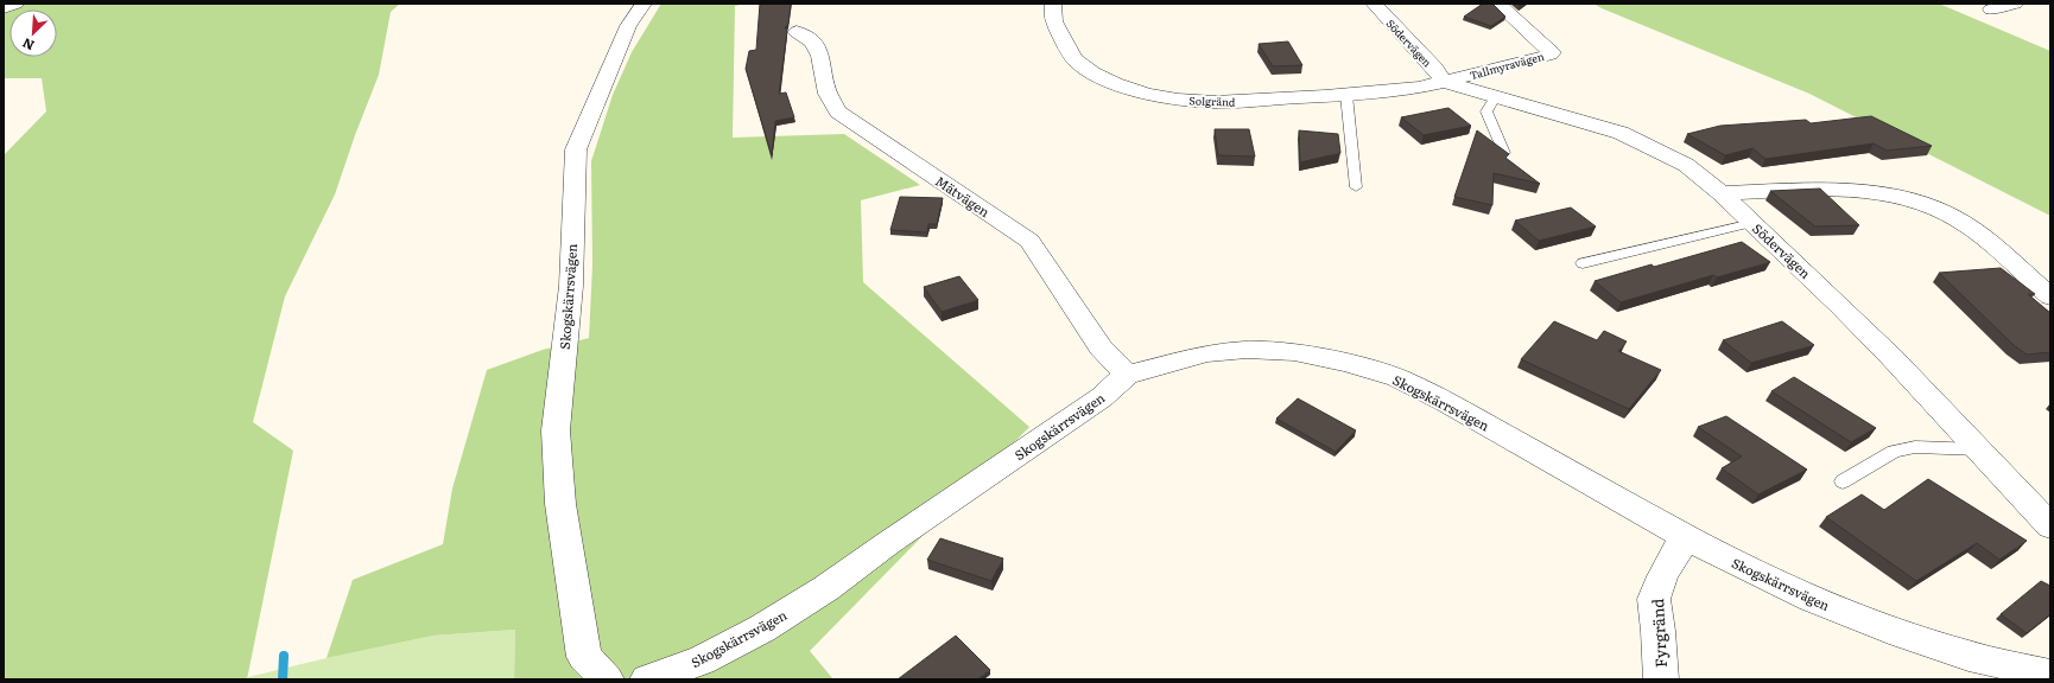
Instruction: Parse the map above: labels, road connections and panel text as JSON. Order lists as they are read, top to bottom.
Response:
{
  "streets": {
    "street": [
      "Södervägen",
      "Tallmyravägen",
      "Solgränd",
      "Mätvägen",
      "Skogskärrsvägen",
      "Fyrgränd"
    ]
  },
  "crossings": [
    ["Södervägen", "Tallmyravägen"],
    ["Södervägen", "Solgränd"],
    ["Mätvägen", "Skogskärrsvägen"],
    ["Skogskärrsvägen", "Fyrgränd"]
  ],
  "north": "bottom left"
}
